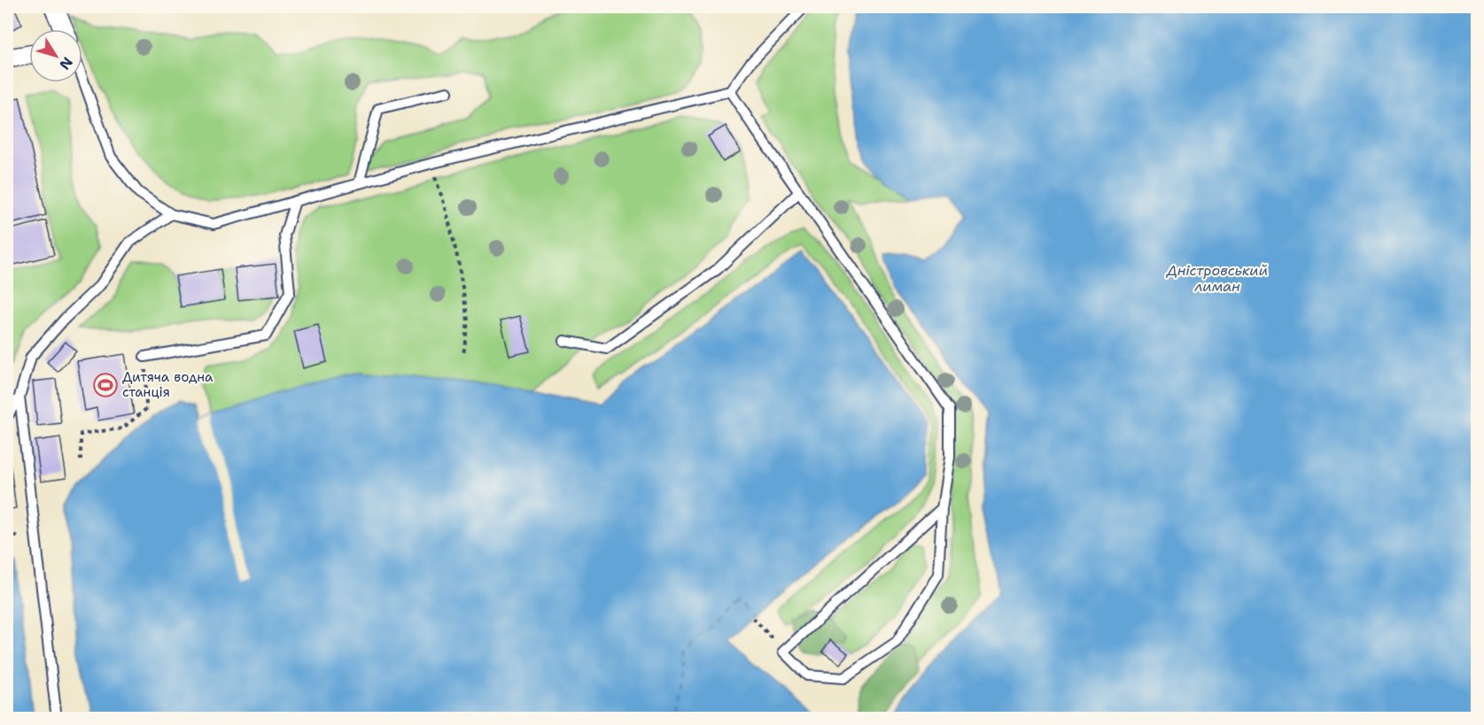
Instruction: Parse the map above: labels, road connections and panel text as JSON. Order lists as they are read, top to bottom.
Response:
{
  "water": ["Дністровський лиман"],
  "places": {
    "sports": ["Дитяча водна станція"]
  },
  "north": "bottom right"
}
